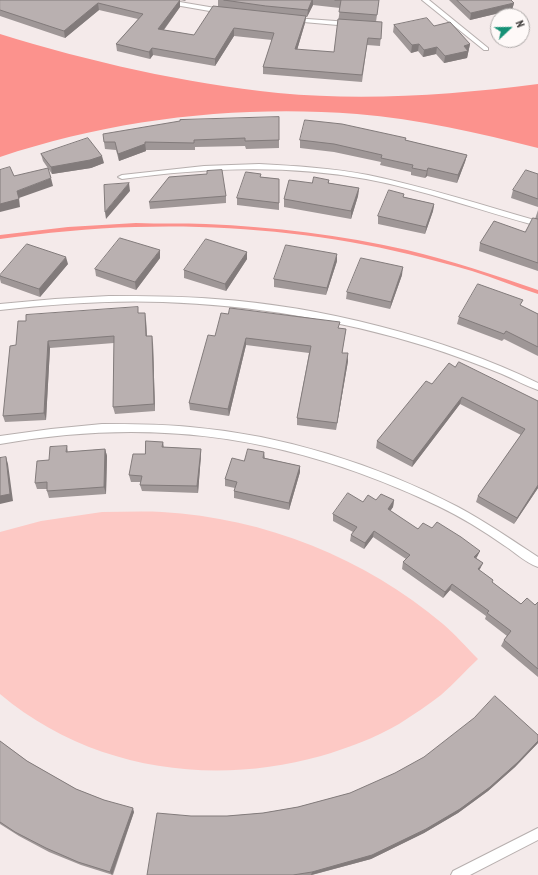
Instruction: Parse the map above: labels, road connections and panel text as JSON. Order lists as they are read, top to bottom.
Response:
{
  "north": "right"
}
